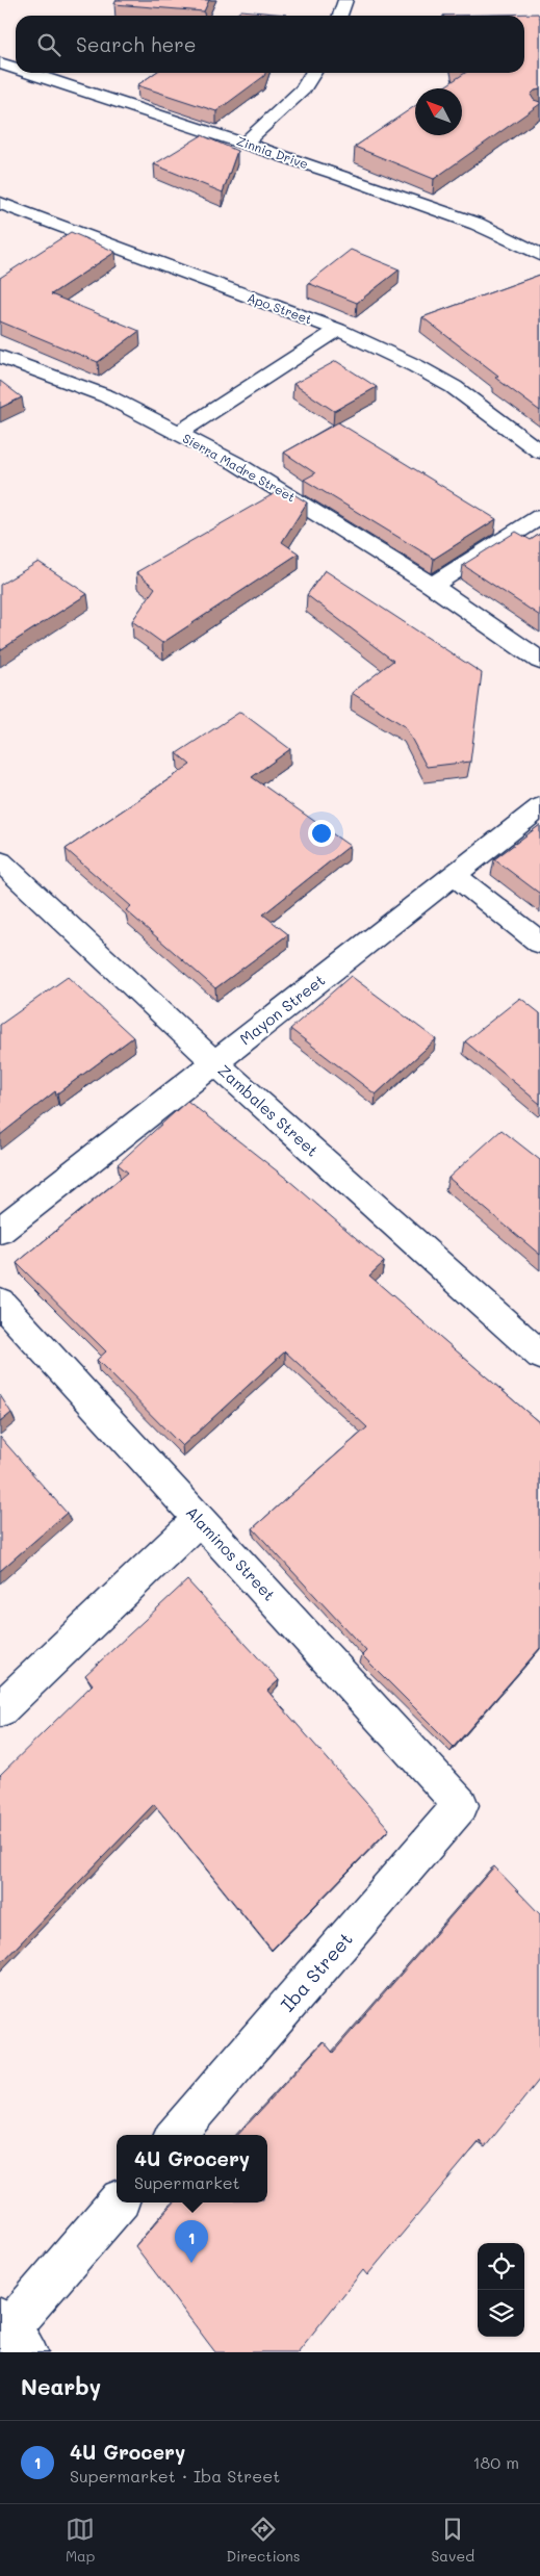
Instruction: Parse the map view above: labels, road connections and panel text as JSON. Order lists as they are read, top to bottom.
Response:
{
  "streets": {
    "street": [
      "Zinnia Drive",
      "Apo Street",
      "Sierra Madre Street",
      "Mayon Street",
      "Zambales Street",
      "Alaminos Street",
      "Iba Street"
    ]
  },
  "crossings": [
    ["Mayon Street", "Zambales Street"],
    ["Alaminos Street", "Iba Street"]
  ],
  "north": "top left",
  "page": {
    "search": "Search here",
    "popup": ["4U Grocery", "Supermarket"],
    "pins": "1",
    "heading": "Nearby",
    "list": [
      {
        "mark": "1",
        "name": "4U Grocery",
        "note": "Supermarket · Iba Street",
        "value": "180 m"
      }
    ],
    "nav": ["Map", "Directions", "Saved"]
  }
}
